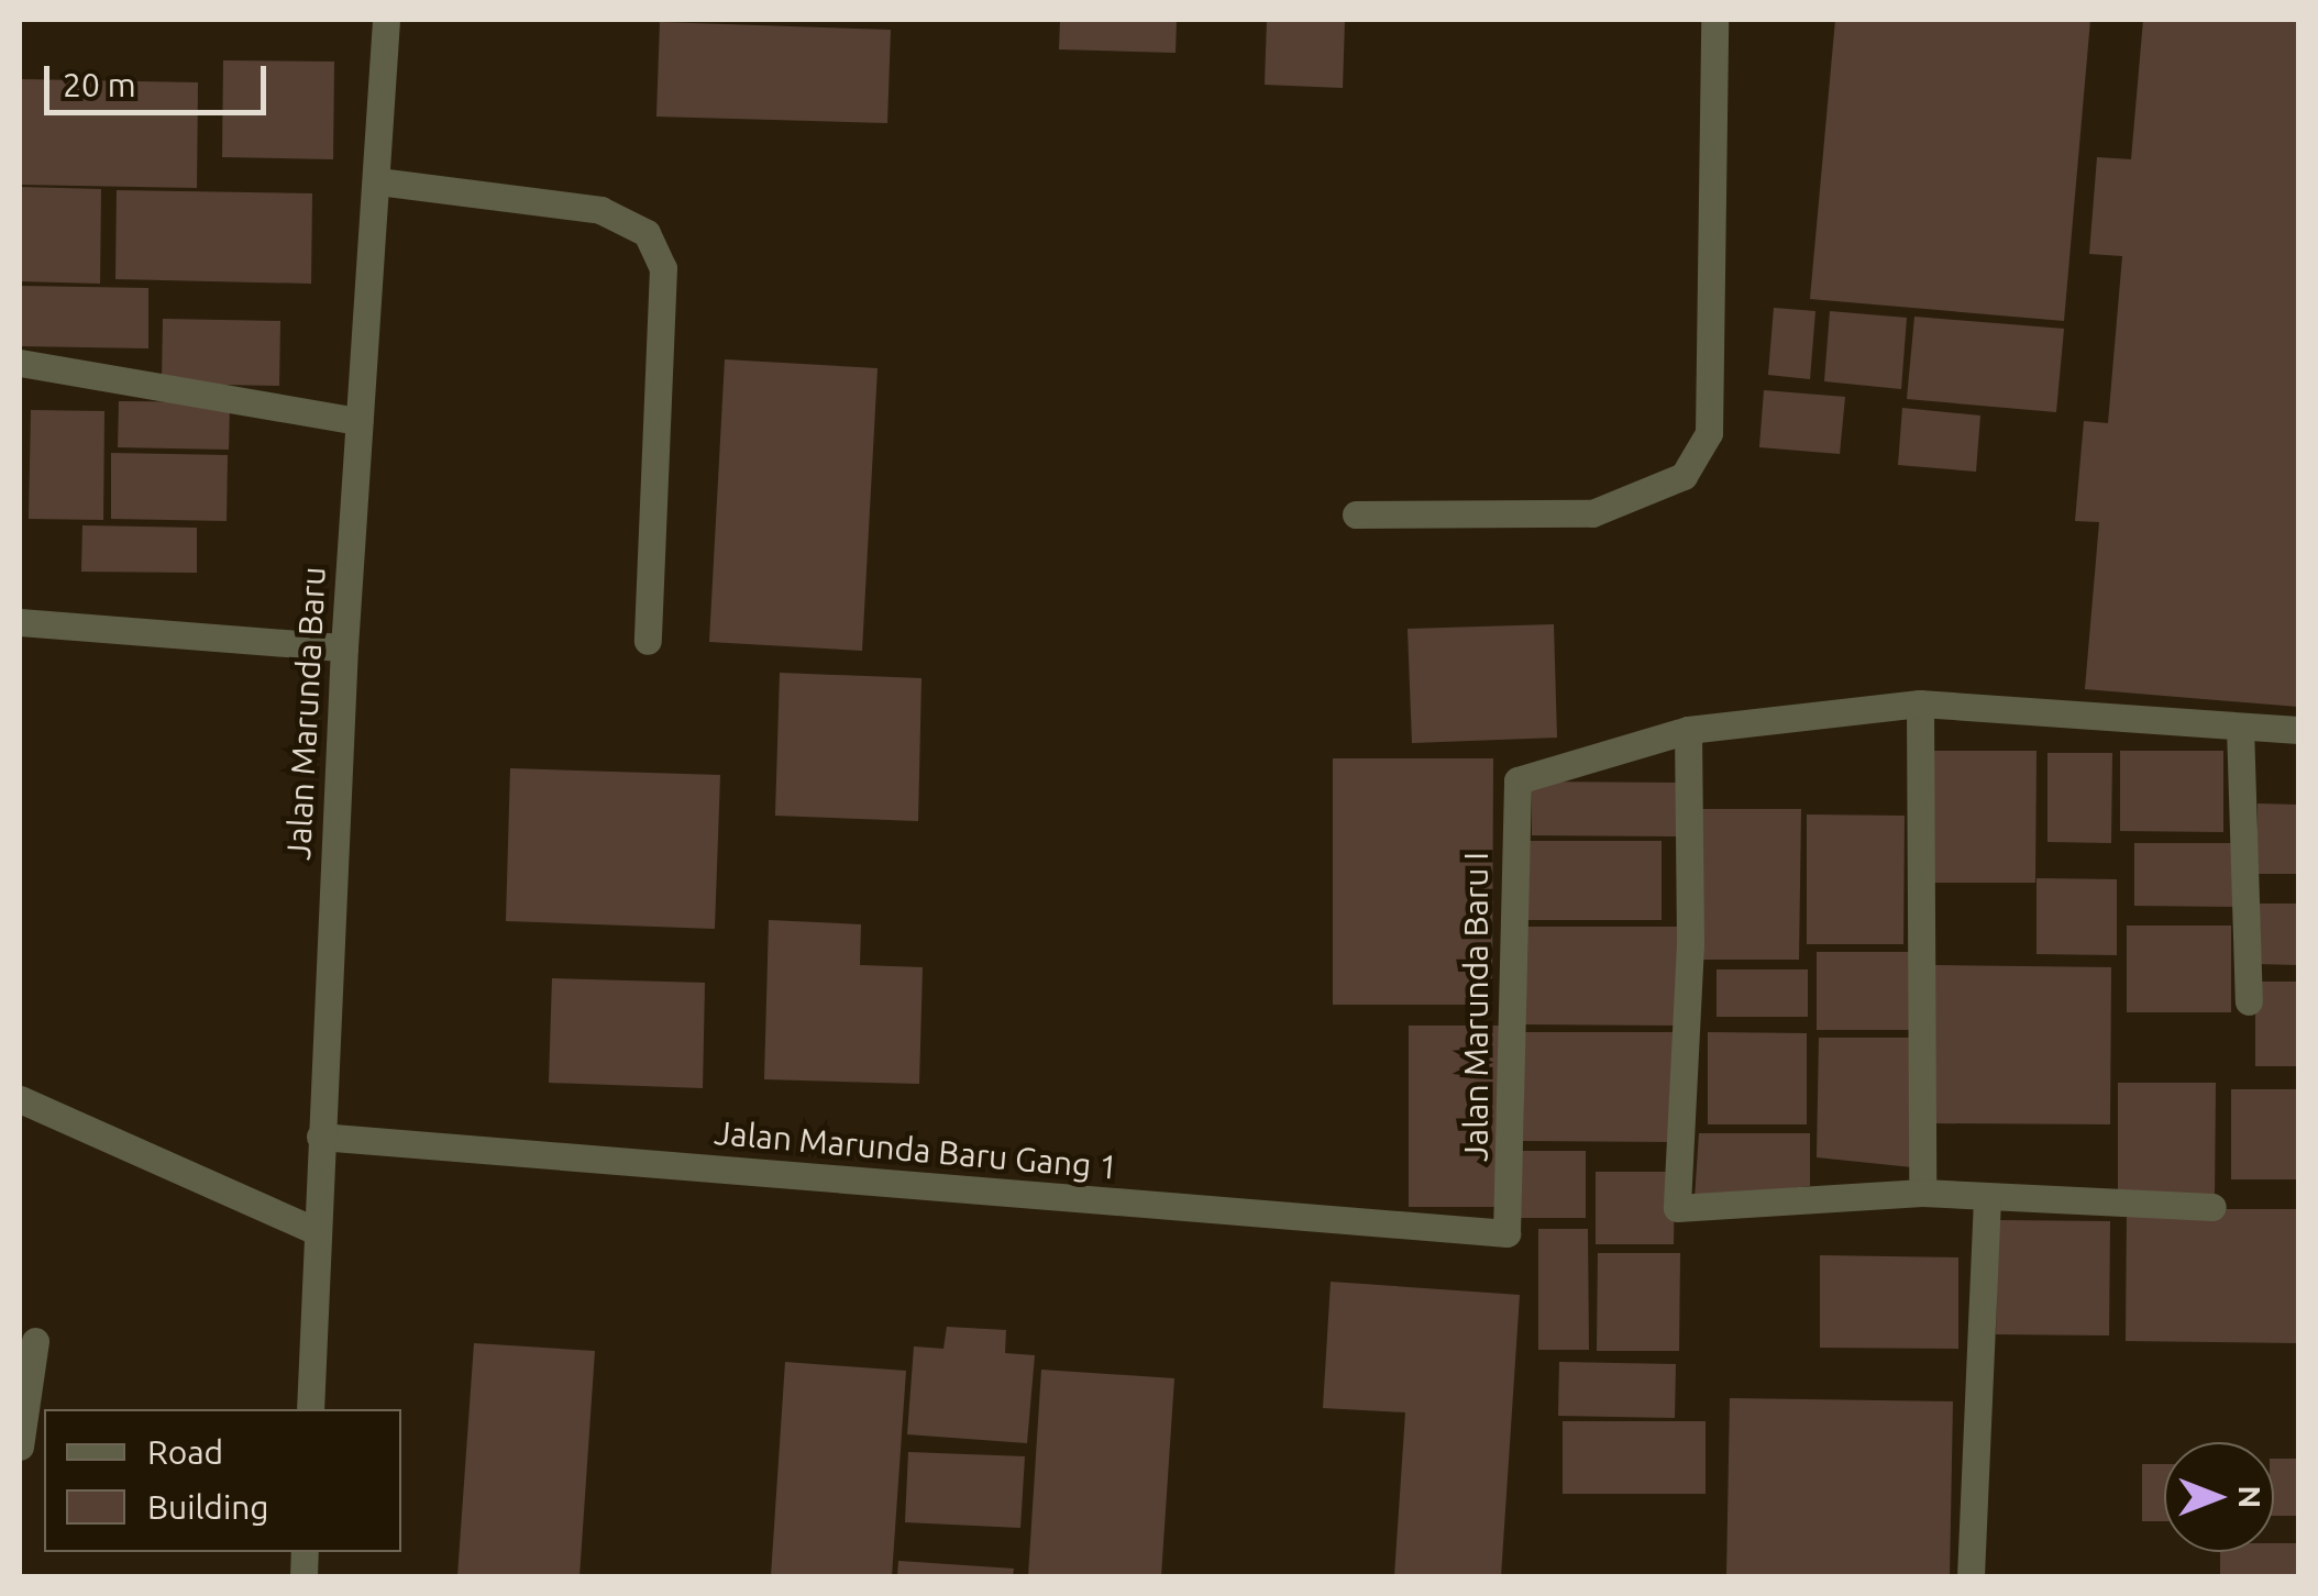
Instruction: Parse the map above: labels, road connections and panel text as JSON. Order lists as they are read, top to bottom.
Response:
{
  "streets": {
    "street": ["Jalan Marunda Baru", "Jalan Marunda Baru I", "Jalan Marunda Baru Gang 1"]
  },
  "crossings": [
    ["Jalan Marunda Baru", "Jalan Marunda Baru Gang 1"],
    ["Jalan Marunda Baru I", "Jalan Marunda Baru Gang 1"]
  ],
  "legend": ["Road", "Building"],
  "scale_bar": "20 m",
  "north": "right"
}
